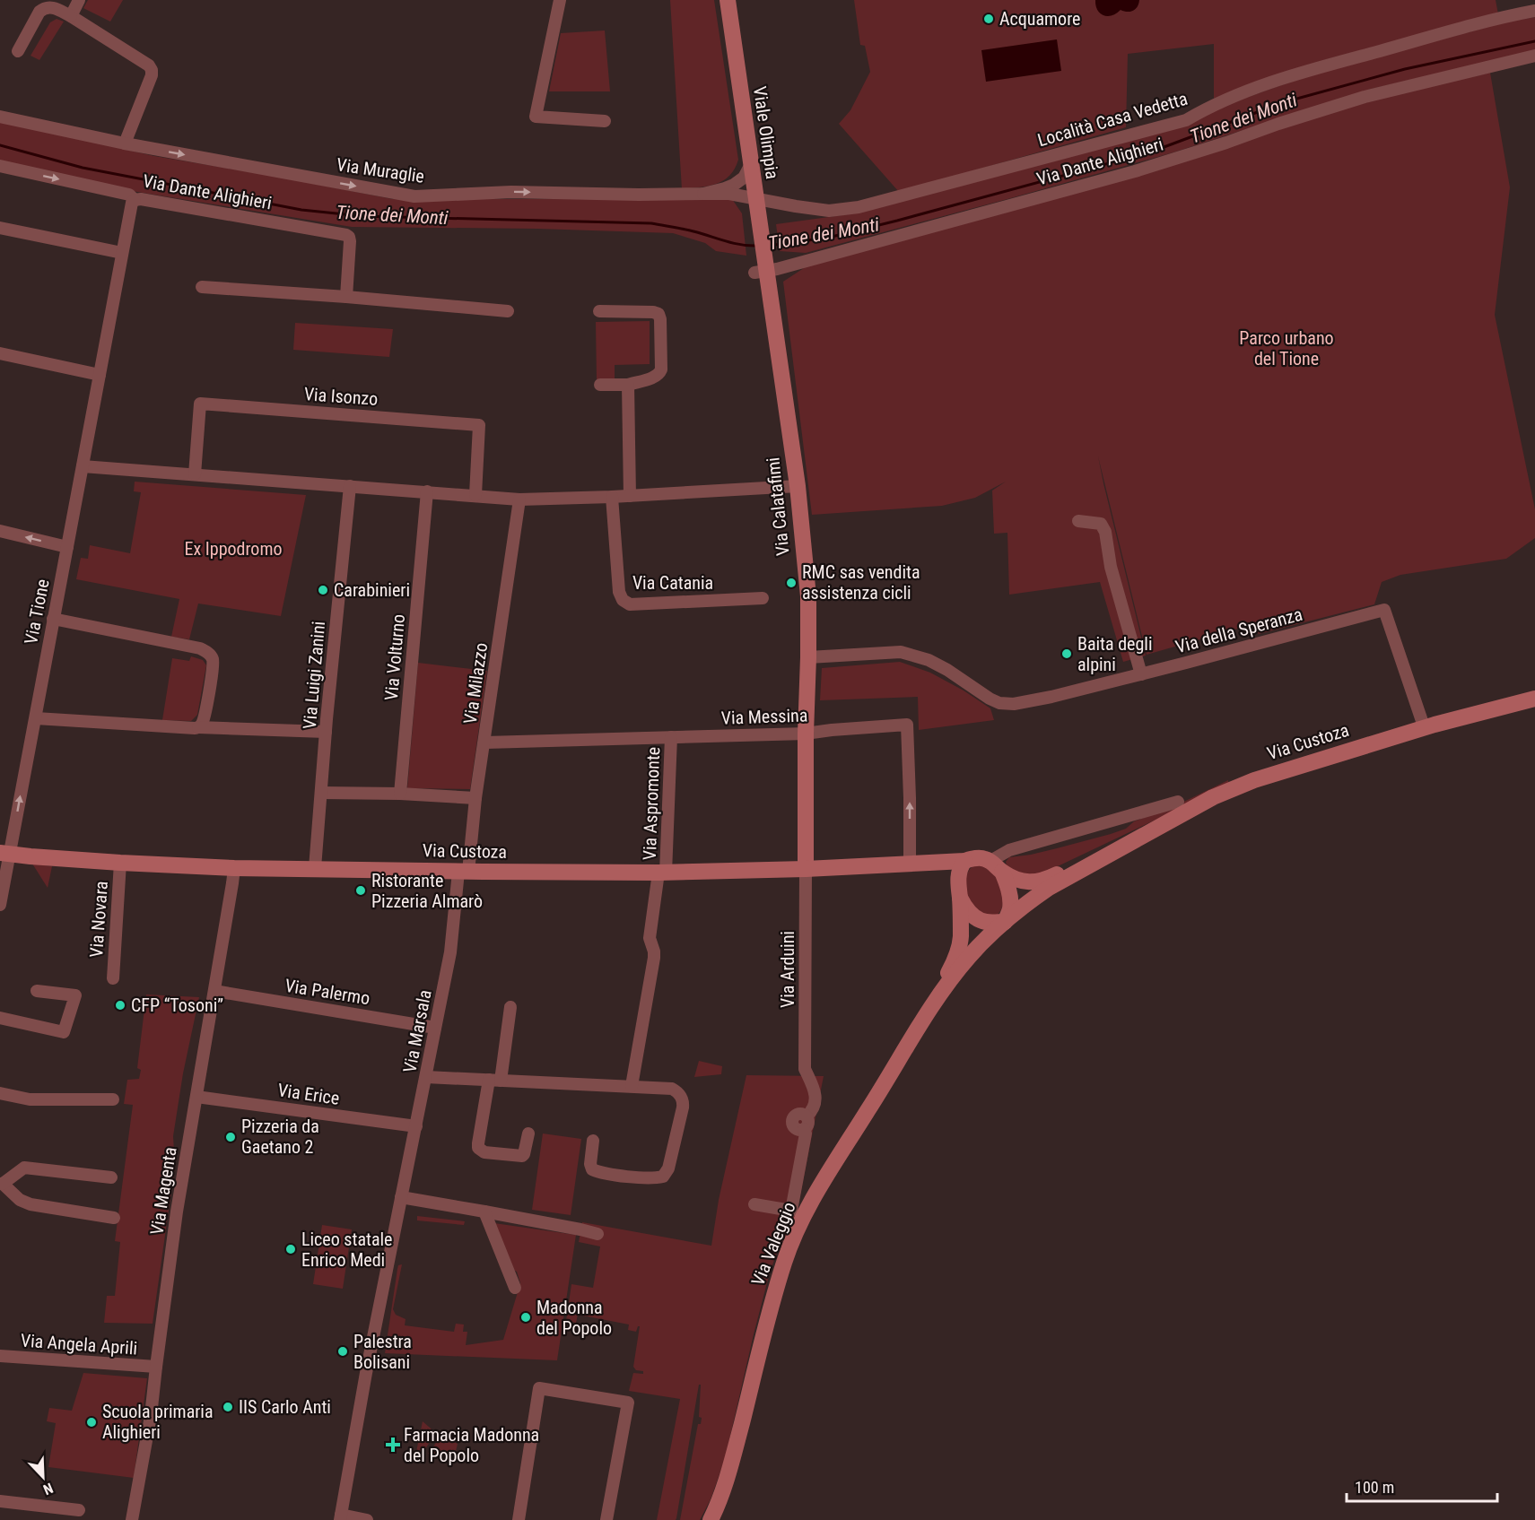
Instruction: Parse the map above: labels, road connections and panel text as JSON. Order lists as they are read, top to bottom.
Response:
{
  "streets": {
    "main road": [
      "Viale Olimpia",
      "Via Calatafimi",
      "Via Custoza",
      "Via Valeggio"
    ],
    "street": [
      "Località Casa Vedetta",
      "Via Dante Alighieri",
      "Via Muraglie",
      "Via Isonzo",
      "Via Catania",
      "Via Tione",
      "Via della Speranza",
      "Via Volturno",
      "Via Luigi Zanini",
      "Via Milazzo",
      "Via Messina",
      "Via Aspromonte",
      "Via Novara",
      "Via Arduini",
      "Via Palermo",
      "Via Marsala",
      "Via Erice",
      "Via Magenta",
      "Via Angela Aprili"
    ]
  },
  "crossings": [
    ["Località Casa Vedetta", "Viale Olimpia"],
    ["Località Casa Vedetta", "Via Muraglie"],
    ["Viale Olimpia", "Via Dante Alighieri"],
    ["Viale Olimpia", "Via Muraglie"],
    ["Viale Olimpia", "Via Calatafimi"],
    ["Via Dante Alighieri", "Via Calatafimi"],
    ["Via Dante Alighieri", "Via Tione"],
    ["Via Calatafimi", "Via della Speranza"],
    ["Via Calatafimi", "Via Messina"],
    ["Via Calatafimi", "Via Custoza"],
    ["Via Calatafimi", "Via Arduini"],
    ["Via Tione", "Via Custoza"],
    ["Via Luigi Zanini", "Via Custoza"],
    ["Via Milazzo", "Via Messina"],
    ["Via Milazzo", "Via Custoza"],
    ["Via Milazzo", "Via Marsala"],
    ["Via Messina", "Via Custoza"],
    ["Via Messina", "Via Aspromonte"],
    ["Via Custoza", "Via Aspromonte"],
    ["Via Custoza", "Via Novara"],
    ["Via Custoza", "Via Arduini"],
    ["Via Custoza", "Via Marsala"],
    ["Via Custoza", "Via Magenta"],
    ["Via Custoza", "Via Valeggio"],
    ["Via Palermo", "Via Marsala"],
    ["Via Palermo", "Via Magenta"],
    ["Via Marsala", "Via Erice"],
    ["Via Erice", "Via Magenta"],
    ["Via Magenta", "Via Angela Aprili"]
  ],
  "one_way": ["Via Muraglie"],
  "water": ["Tione dei Monti"],
  "parks": ["Parco urbano del Tione", "Ex Ippodromo"],
  "places": {
    "other": [
      "Acquamore",
      "RMC sas vendita assistenza cicli",
      "Carabinieri",
      "Baita degli alpini",
      "Ristorante Pizzeria Almarò",
      "CFP “Tosoni”",
      "Pizzeria da Gaetano 2",
      "Liceo statale Enrico Medi",
      "Madonna del Popolo",
      "Palestra Bolisani",
      "IIS Carlo Anti",
      "Scuola primaria Alighieri"
    ],
    "health": ["Farmacia Madonna del Popolo"]
  },
  "scale_bar": "100 m",
  "north": "bottom right"
}
